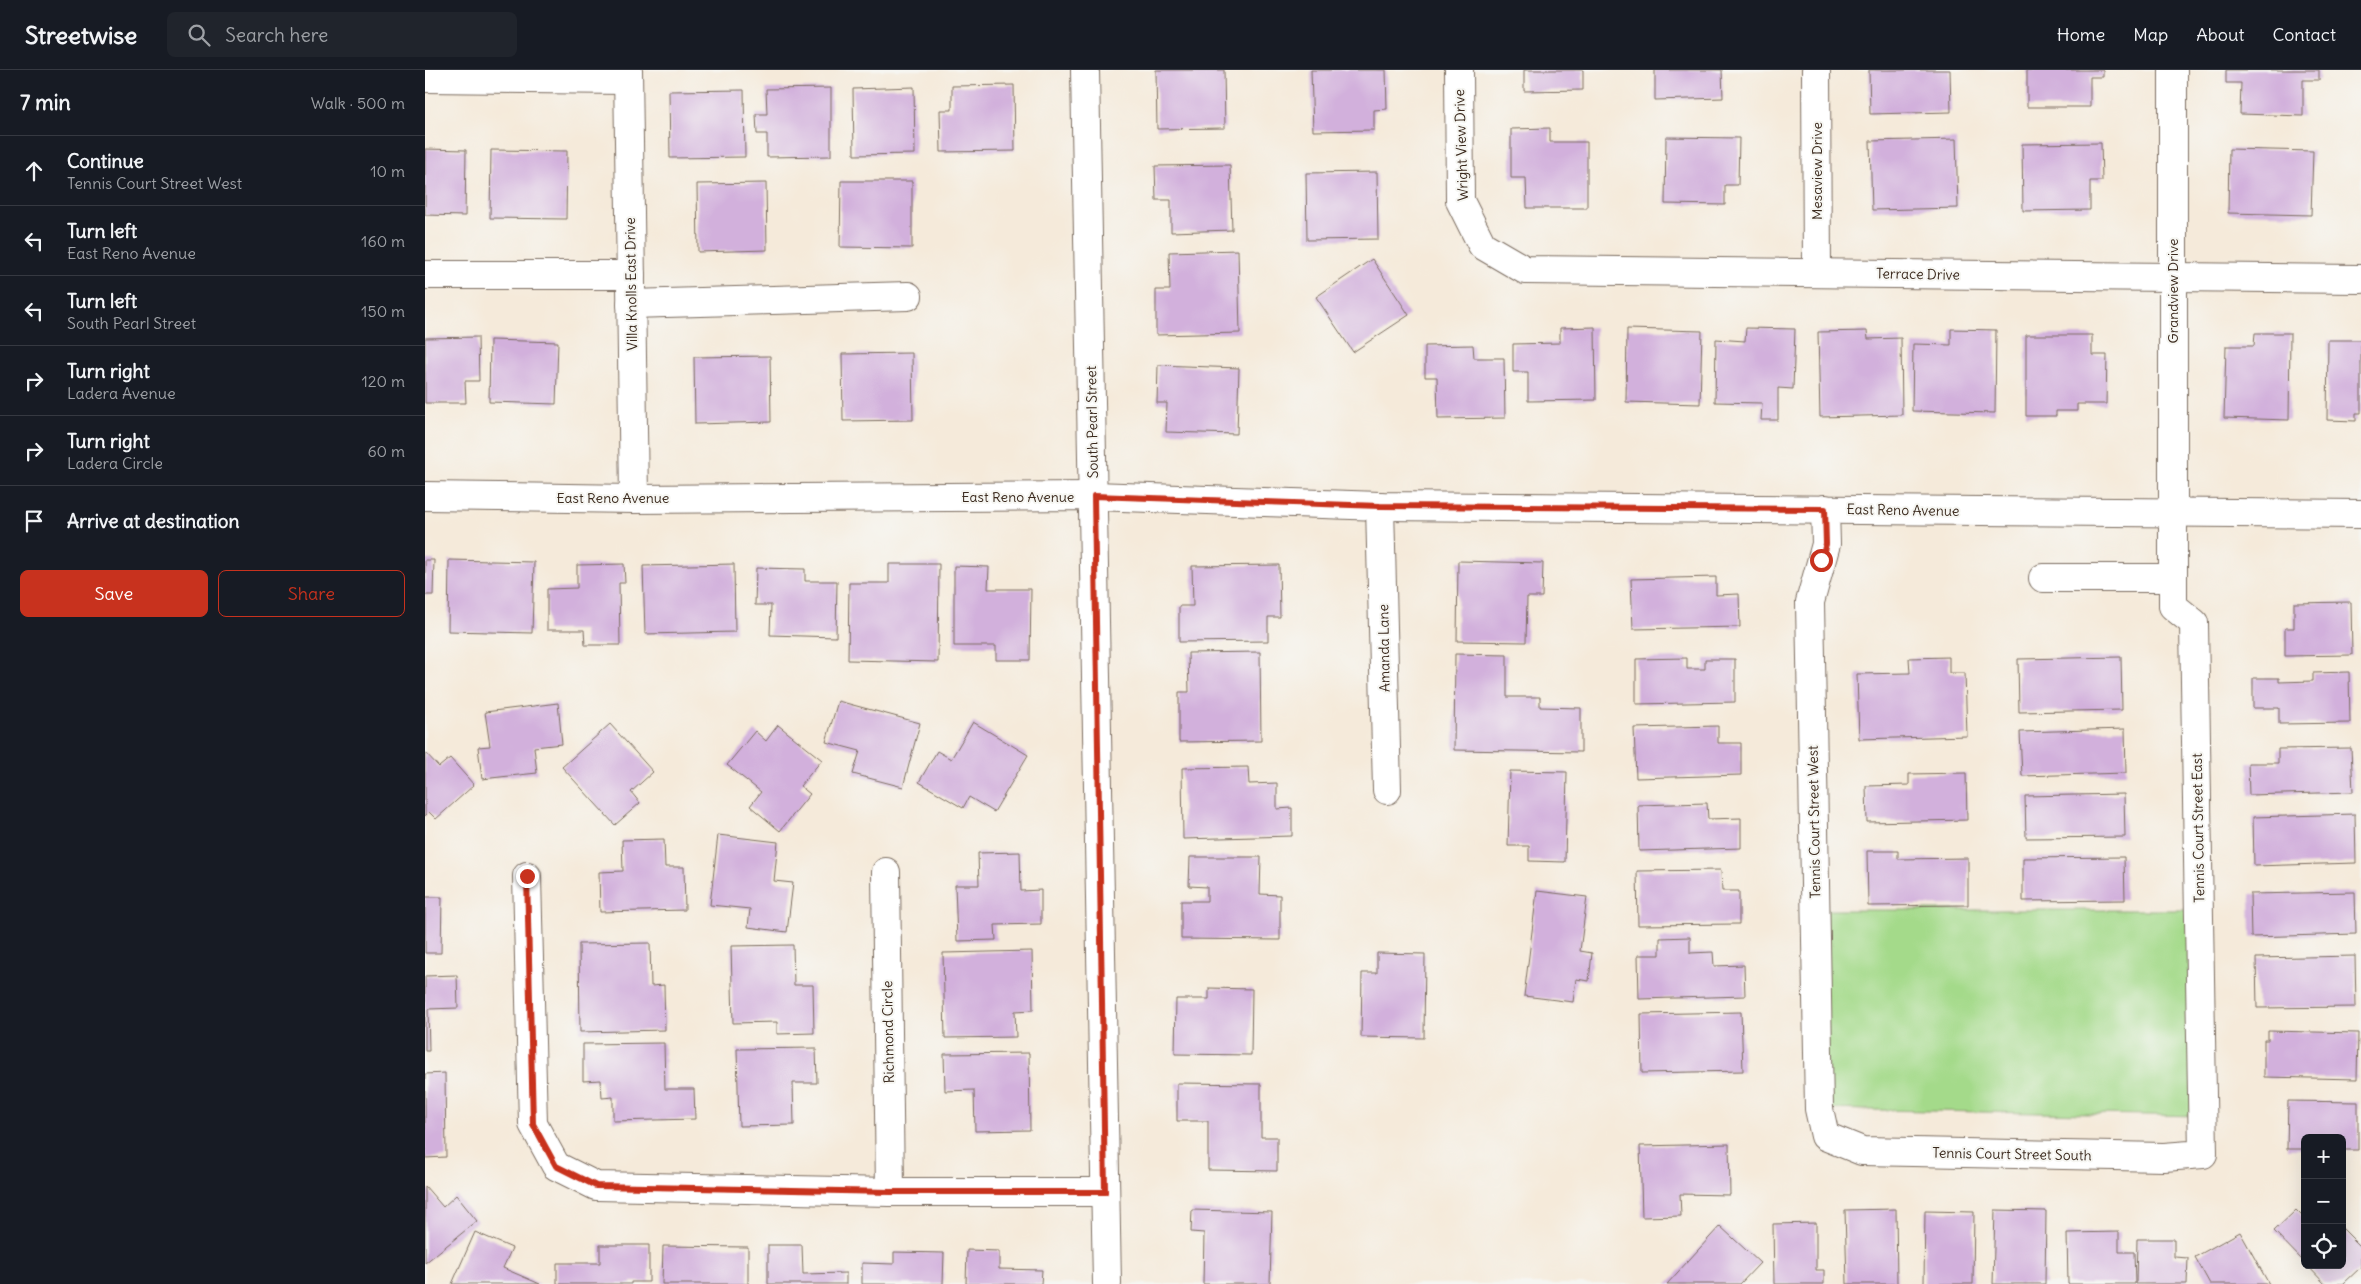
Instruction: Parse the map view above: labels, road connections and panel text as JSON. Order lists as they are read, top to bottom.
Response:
{
  "streets": {
    "street": [
      "Wright View Drive",
      "Mesaview Drive",
      "Terrace Drive",
      "Villa Knolls East Drive",
      "Grandview Drive",
      "South Pearl Street",
      "East Reno Avenue",
      "Amanda Lane",
      "Tennis Court Street West",
      "Tennis Court Street East",
      "Richmond Circle",
      "Tennis Court Street South"
    ]
  },
  "crossings": [
    ["Wright View Drive", "Terrace Drive"],
    ["Mesaview Drive", "Terrace Drive"],
    ["Terrace Drive", "Grandview Drive"],
    ["Villa Knolls East Drive", "East Reno Avenue"],
    ["Grandview Drive", "East Reno Avenue"],
    ["Grandview Drive", "Tennis Court Street East"],
    ["South Pearl Street", "East Reno Avenue"],
    ["East Reno Avenue", "Amanda Lane"],
    ["East Reno Avenue", "Tennis Court Street West"],
    ["East Reno Avenue", "Tennis Court Street East"],
    ["Tennis Court Street West", "Tennis Court Street South"],
    ["Tennis Court Street East", "Tennis Court Street South"]
  ],
  "page": {
    "header": "Streetwise",
    "search": "Search here",
    "nav": [
      "Home",
      "Map",
      "About",
      "Contact"
    ],
    "heading": ["7 min", "Walk · 500 m"],
    "list": [
      ["Continue", "Tennis Court Street West", "10 m"],
      ["Turn left", "East Reno Avenue", "160 m"],
      ["Turn left", "South Pearl Street", "150 m"],
      ["Turn right", "Ladera Avenue", "120 m"],
      ["Turn right", "Ladera Circle", "60 m"],
      "Arrive at destination"
    ],
    "buttons": ["Save", "Share"],
    "map_buttons": ["+", "−"]
  }
}
